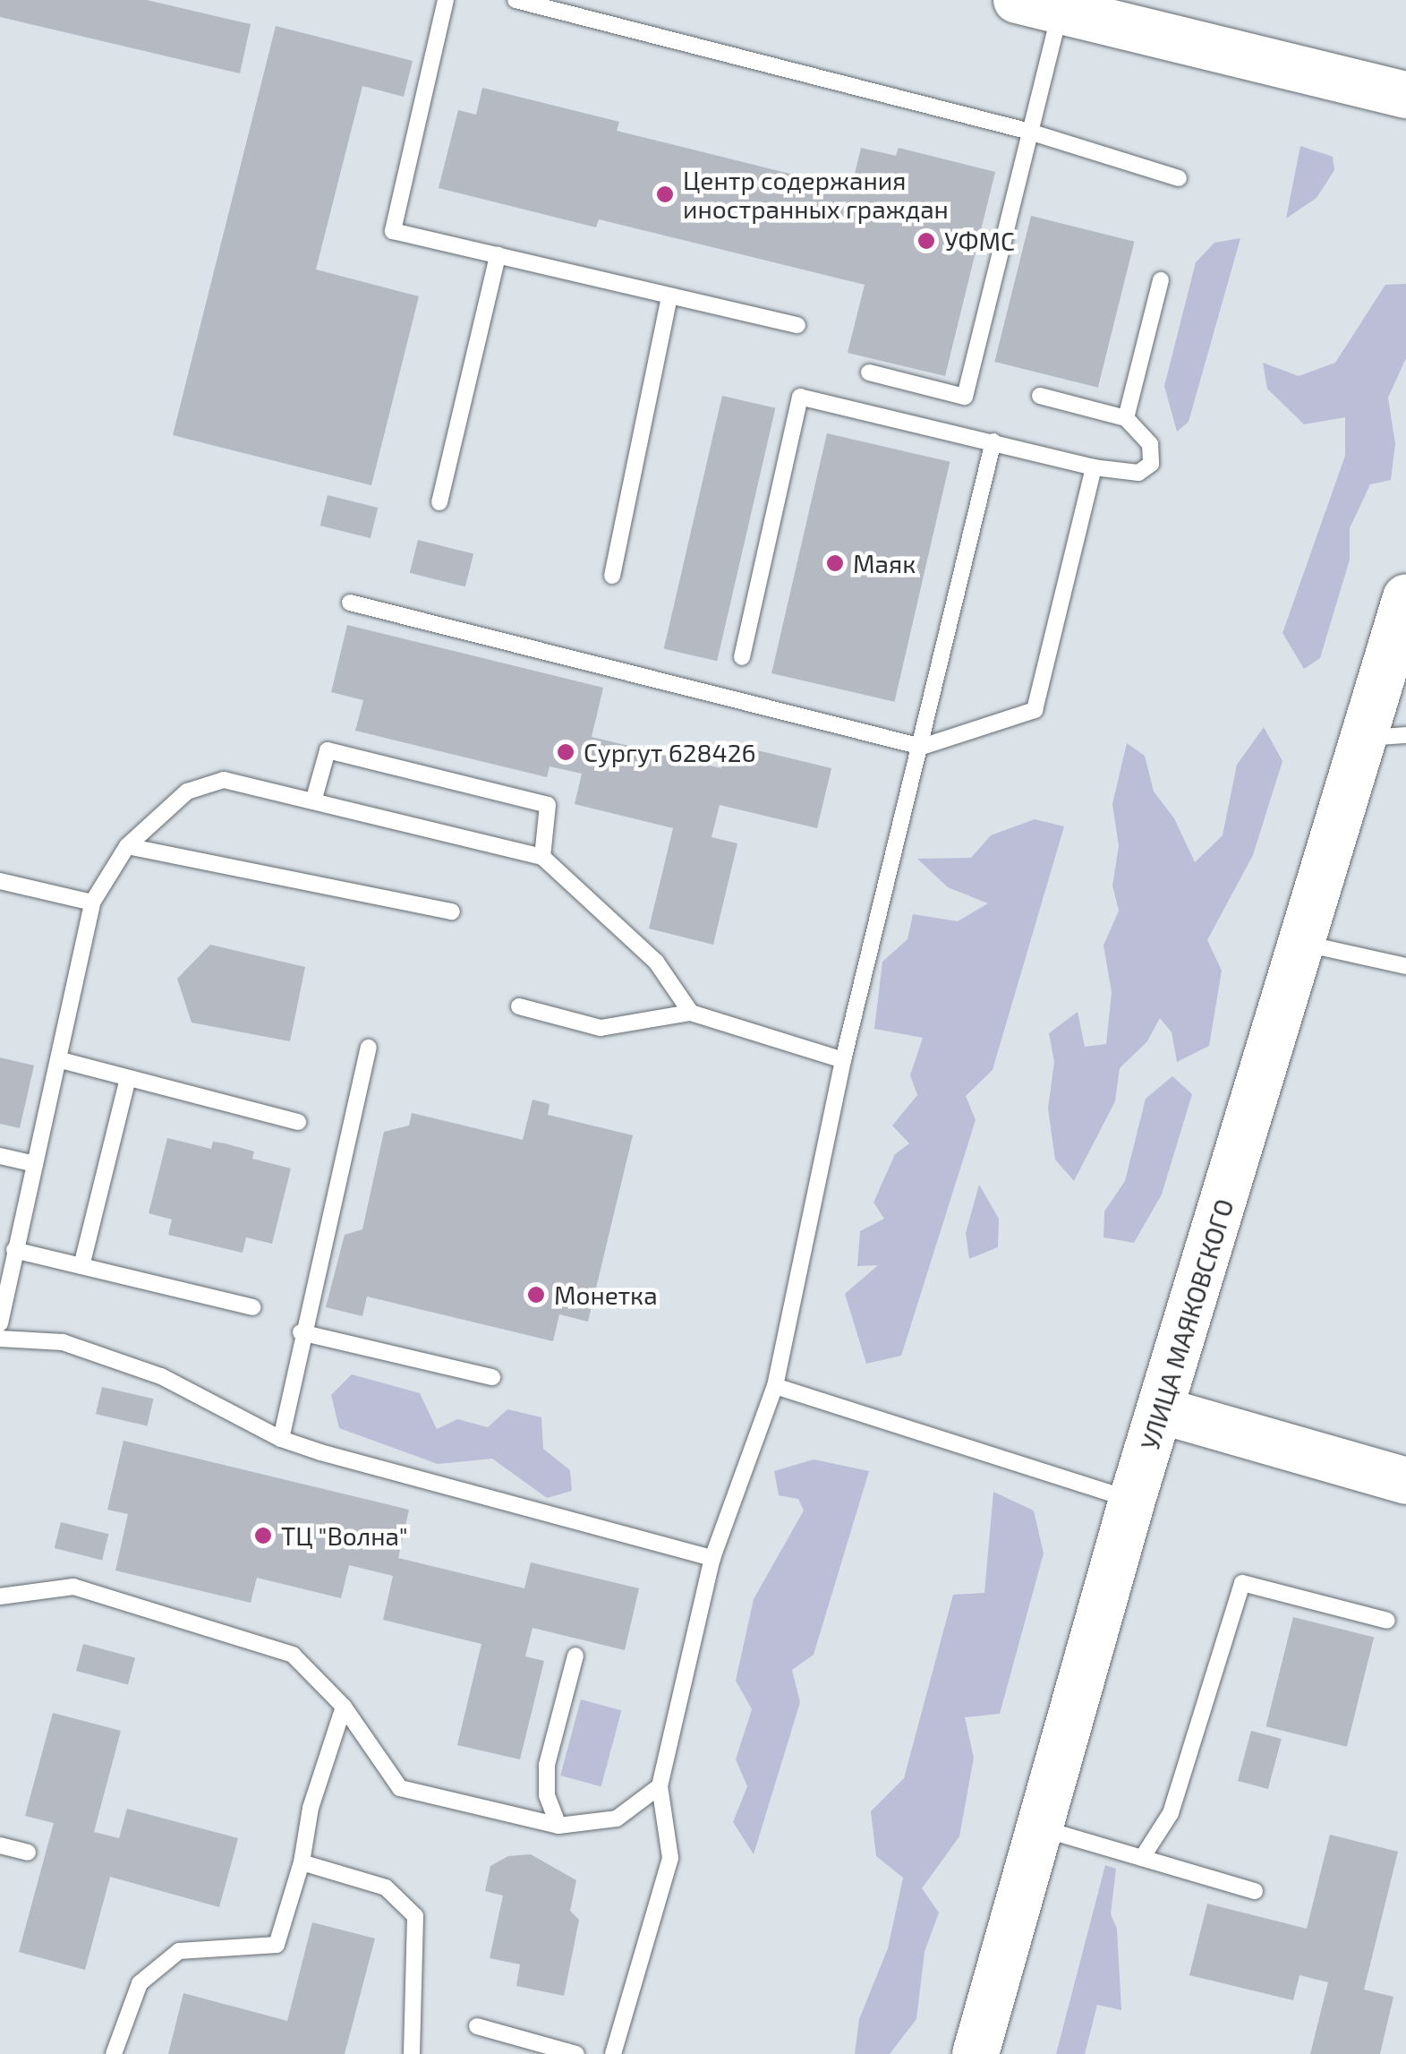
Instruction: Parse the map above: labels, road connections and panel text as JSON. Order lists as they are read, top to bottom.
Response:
{
  "streets": {
    "main road": ["УЛИЦА МАЯКОВСКОГО"]
  },
  "places": [
    "Центр содержания иностранных граждан",
    "УФМС",
    "Маяк",
    "Сургут 628426",
    "Монетка",
    "ТЦ \"Волна\""
  ]
}
